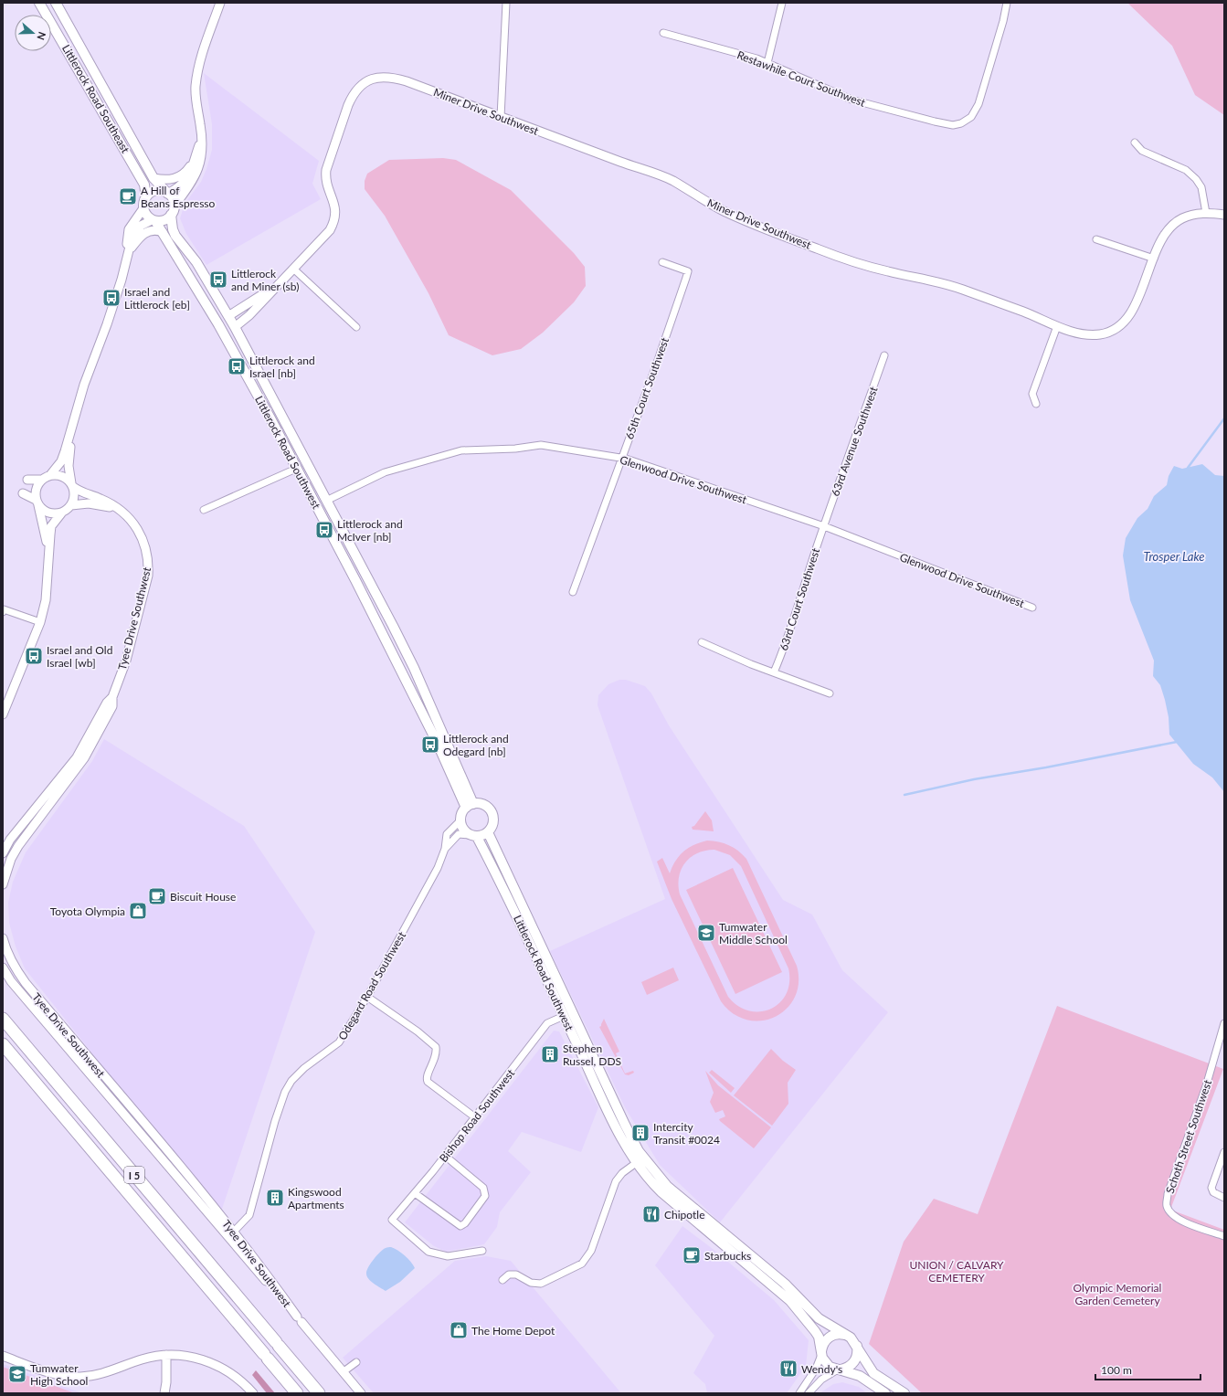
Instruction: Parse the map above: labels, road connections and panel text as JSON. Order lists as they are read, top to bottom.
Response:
{
  "streets": {
    "highway": ["I 5"],
    "main road": ["Littlerock Road Southeast", "Littlerock Road Southwest"],
    "street": [
      "Restawhile Court Southwest",
      "Miner Drive Southwest",
      "65th Court Southwest",
      "63rd Avenue Southwest",
      "Glenwood Drive Southwest",
      "63rd Court Southwest",
      "Tyee Drive Southwest",
      "Odegard Road Southwest",
      "Bishop Road Southwest",
      "Schoth Street Southwest"
    ]
  },
  "crossings": [
    ["Littlerock Road Southeast", "Littlerock Road Southwest"],
    ["Miner Drive Southwest", "Littlerock Road Southwest"],
    ["65th Court Southwest", "Glenwood Drive Southwest"],
    ["63rd Avenue Southwest", "Glenwood Drive Southwest"],
    ["63rd Avenue Southwest", "63rd Court Southwest"],
    ["Littlerock Road Southwest", "Glenwood Drive Southwest"],
    ["Littlerock Road Southwest", "Odegard Road Southwest"],
    ["Littlerock Road Southwest", "Bishop Road Southwest"],
    ["Glenwood Drive Southwest", "63rd Court Southwest"],
    ["Tyee Drive Southwest", "Odegard Road Southwest"]
  ],
  "water": ["Trosper Lake"],
  "parks": ["UNION / CALVARY CEMETERY", "Olympic Memorial Garden Cemetery"],
  "places": {
    "cafe": ["A Hill of Beans Espresso", "Biscuit House", "Starbucks"],
    "bus stop": [
      "Littlerock and Miner (sb)",
      "Israel and Littlerock [eb]",
      "Littlerock and Israel [nb]",
      "Littlerock and McIver [nb]",
      "Israel and Old Israel [wb]",
      "Littlerock and Odegard [nb]"
    ],
    "shop": ["Toyota Olympia", "The Home Depot"],
    "school or university": ["Tumwater Middle School", "Tumwater High School"],
    "building": ["Stephen Russel, DDS", "Intercity Transit #0024", "Kingswood Apartments"],
    "restaurant": ["Chipotle", "Wendy's"]
  },
  "scale_bar": "100 m",
  "north": "right"
}
